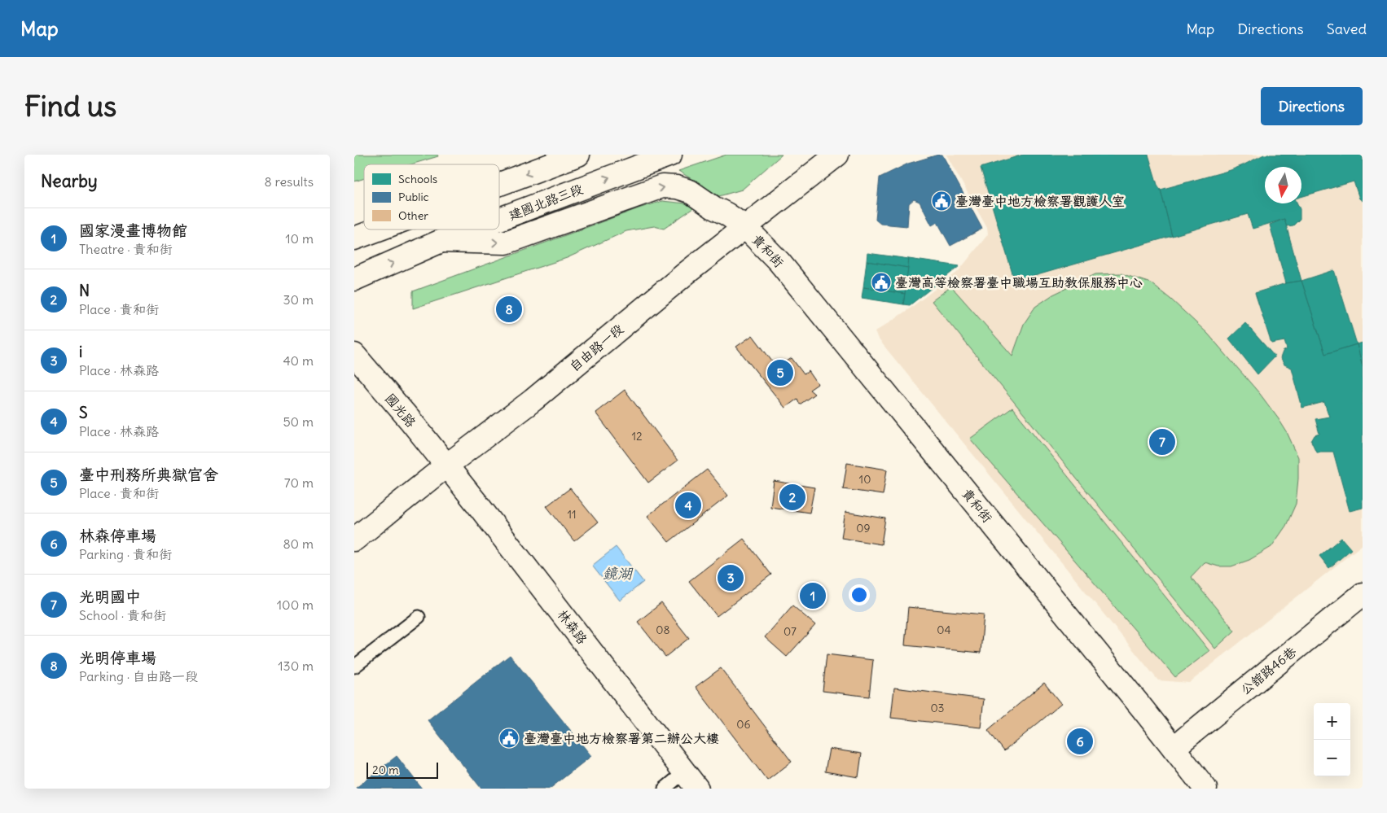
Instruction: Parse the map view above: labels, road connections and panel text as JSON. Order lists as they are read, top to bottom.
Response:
{
  "streets": {
    "street": [
      "建國北路三段",
      "貴和街",
      "自由路一段",
      "國光路",
      "林森路",
      "公舘路46巷"
    ]
  },
  "crossings": [
    ["建國北路三段", "貴和街"],
    ["貴和街", "自由路一段"],
    ["貴和街", "公舘路46巷"],
    ["自由路一段", "國光路"],
    ["自由路一段", "林森路"],
    ["國光路", "林森路"]
  ],
  "water": ["鏡湖"],
  "places": {
    "public building": ["臺灣臺中地方檢察署觀護人室", "臺灣高等檢察署臺中職場互助教保服務中心", "臺灣臺中地方檢察署第二辦公大樓"]
  },
  "house_numbers": [
    "12",
    "10",
    "11",
    "09",
    "08",
    "04",
    "07",
    "03",
    "06"
  ],
  "legend": ["Schools", "Public", "Other"],
  "scale_bar": "20 m",
  "north": "bottom",
  "page": {
    "header": "Map",
    "nav": ["Map", "Directions", "Saved"],
    "buttons": "Directions",
    "title": "Find us",
    "heading": ["Nearby", "8 results"],
    "list": [
      {
        "mark": "1",
        "name": "國家漫畫博物館",
        "note": "Theatre · 貴和街",
        "value": "10 m"
      },
      {
        "mark": "2",
        "name": "N",
        "note": "Place · 貴和街",
        "value": "30 m"
      },
      {
        "mark": "3",
        "name": "i",
        "note": "Place · 林森路",
        "value": "40 m"
      },
      {
        "mark": "4",
        "name": "S",
        "note": "Place · 林森路",
        "value": "50 m"
      },
      {
        "mark": "5",
        "name": "臺中刑務所典獄官舍",
        "note": "Place · 貴和街",
        "value": "70 m"
      },
      {
        "mark": "6",
        "name": "林森停車場",
        "note": "Parking · 貴和街",
        "value": "80 m"
      },
      {
        "mark": "7",
        "name": "光明國中",
        "note": "School · 貴和街",
        "value": "100 m"
      },
      {
        "mark": "8",
        "name": "光明停車場",
        "note": "Parking · 自由路一段",
        "value": "130 m"
      }
    ],
    "pins": [
      "8",
      "5",
      "7",
      "2",
      "4",
      "3",
      "1",
      "6"
    ],
    "map_buttons": ["+", "−"],
    "scale": "20 m"
  }
}
